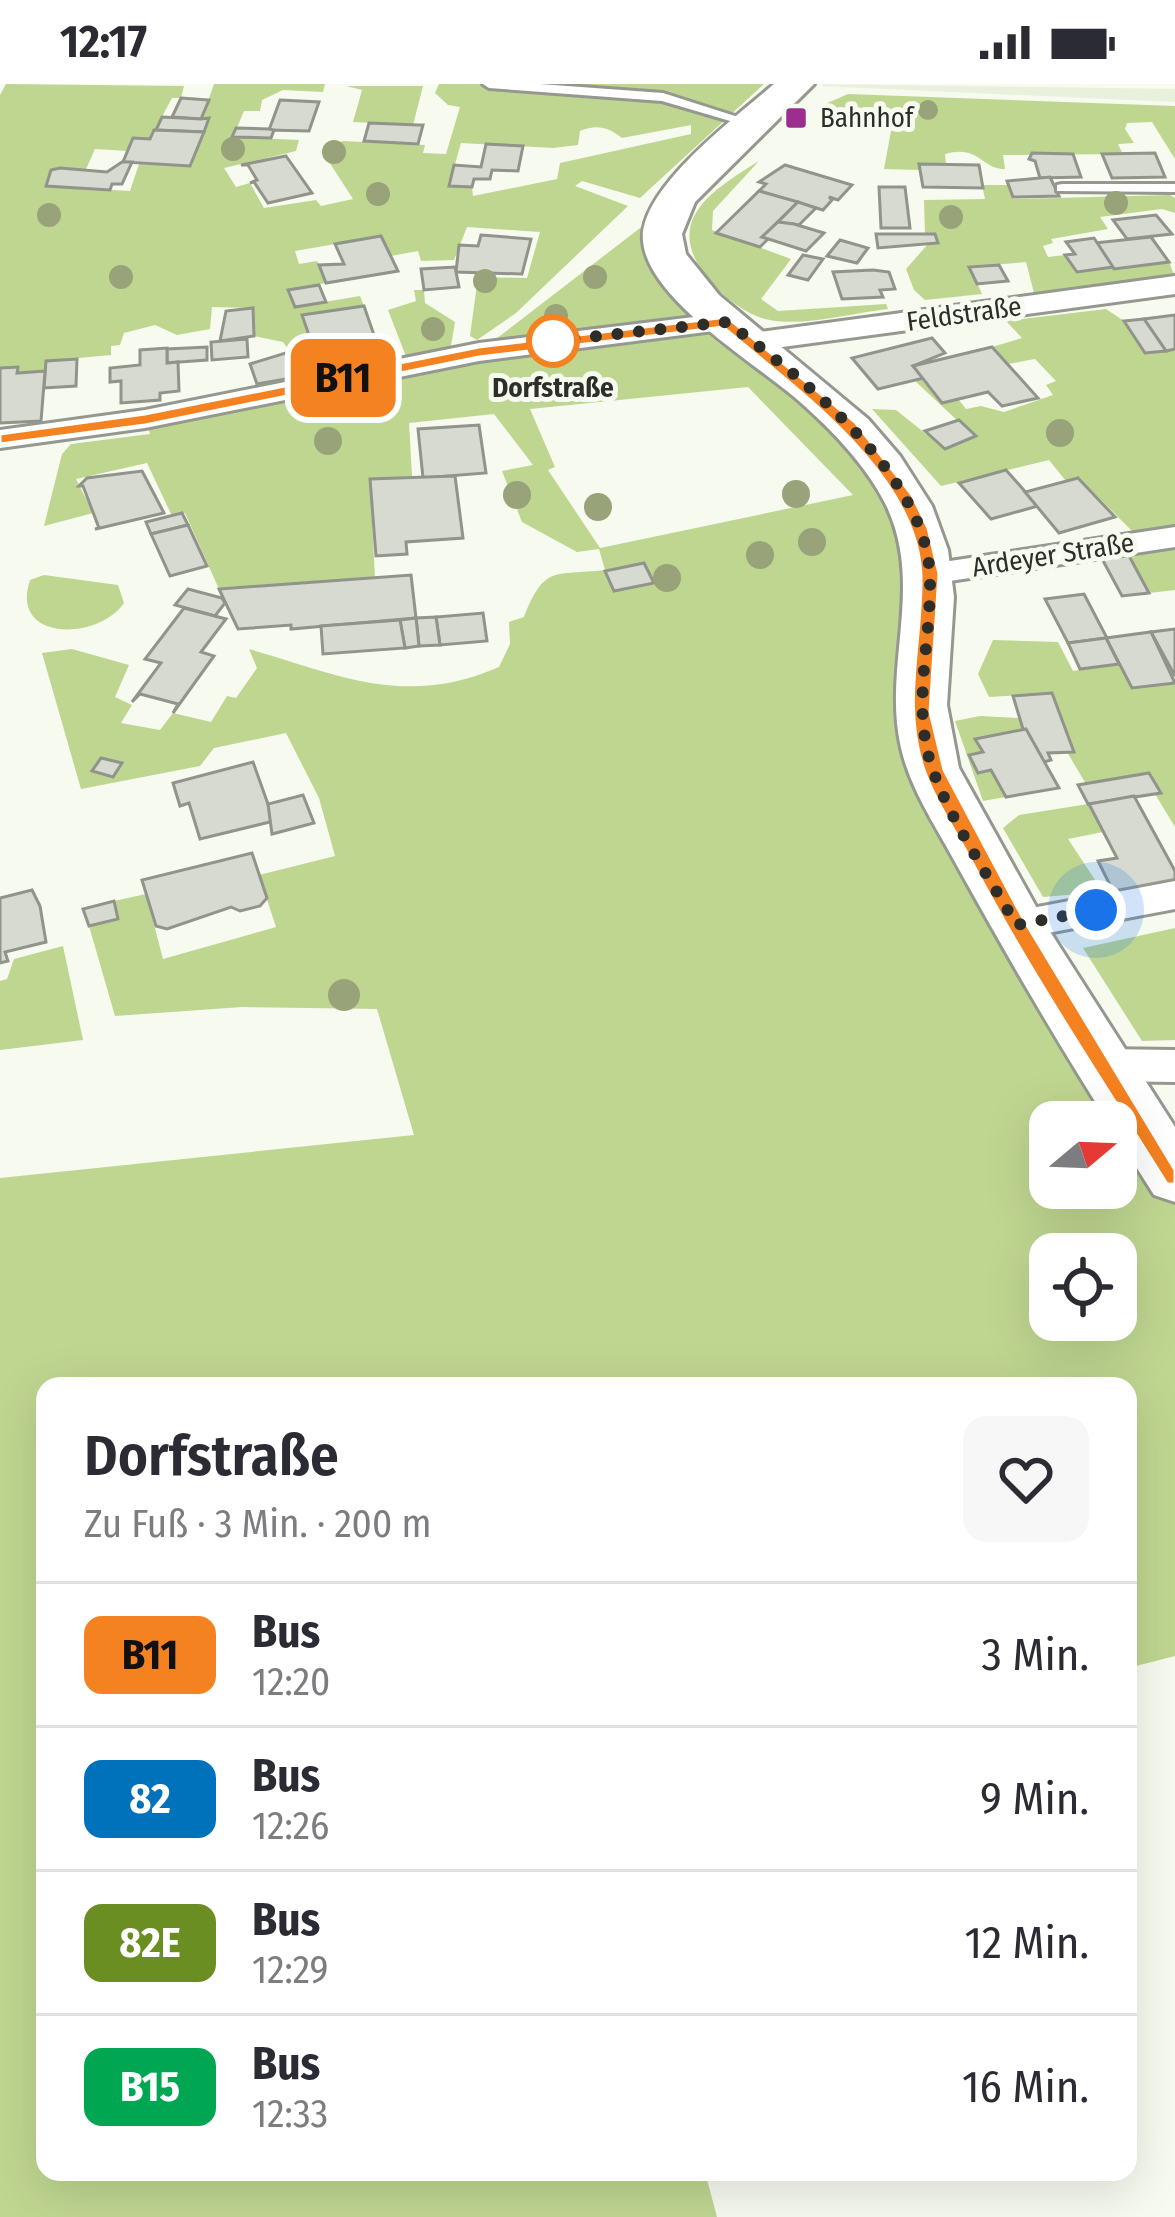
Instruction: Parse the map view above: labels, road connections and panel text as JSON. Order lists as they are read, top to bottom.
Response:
{
  "streets": {
    "main road": ["Ardeyer Straße"],
    "street": ["Feldstraße"]
  },
  "crossings": [
    ["Feldstraße", "Ardeyer Straße"]
  ],
  "places": {
    "transit": ["Bahnhof"],
    "other": ["Dorfstraße"]
  },
  "lines": ["bus line B11"],
  "north": "right",
  "page": {
    "status": "12:17",
    "on_map": "B11",
    "heading": ["Dorfstraße", "Zu Fuß · 3 Min. · 200 m"],
    "list": [
      {
        "mark": "B11",
        "name": "Bus",
        "note": "12:20",
        "value": "3 Min."
      },
      {
        "mark": "82",
        "name": "Bus",
        "note": "12:26",
        "value": "9 Min."
      },
      {
        "mark": "82E",
        "name": "Bus",
        "note": "12:29",
        "value": "12 Min."
      },
      {
        "mark": "B15",
        "name": "Bus",
        "note": "12:33",
        "value": "16 Min."
      }
    ]
  }
}
